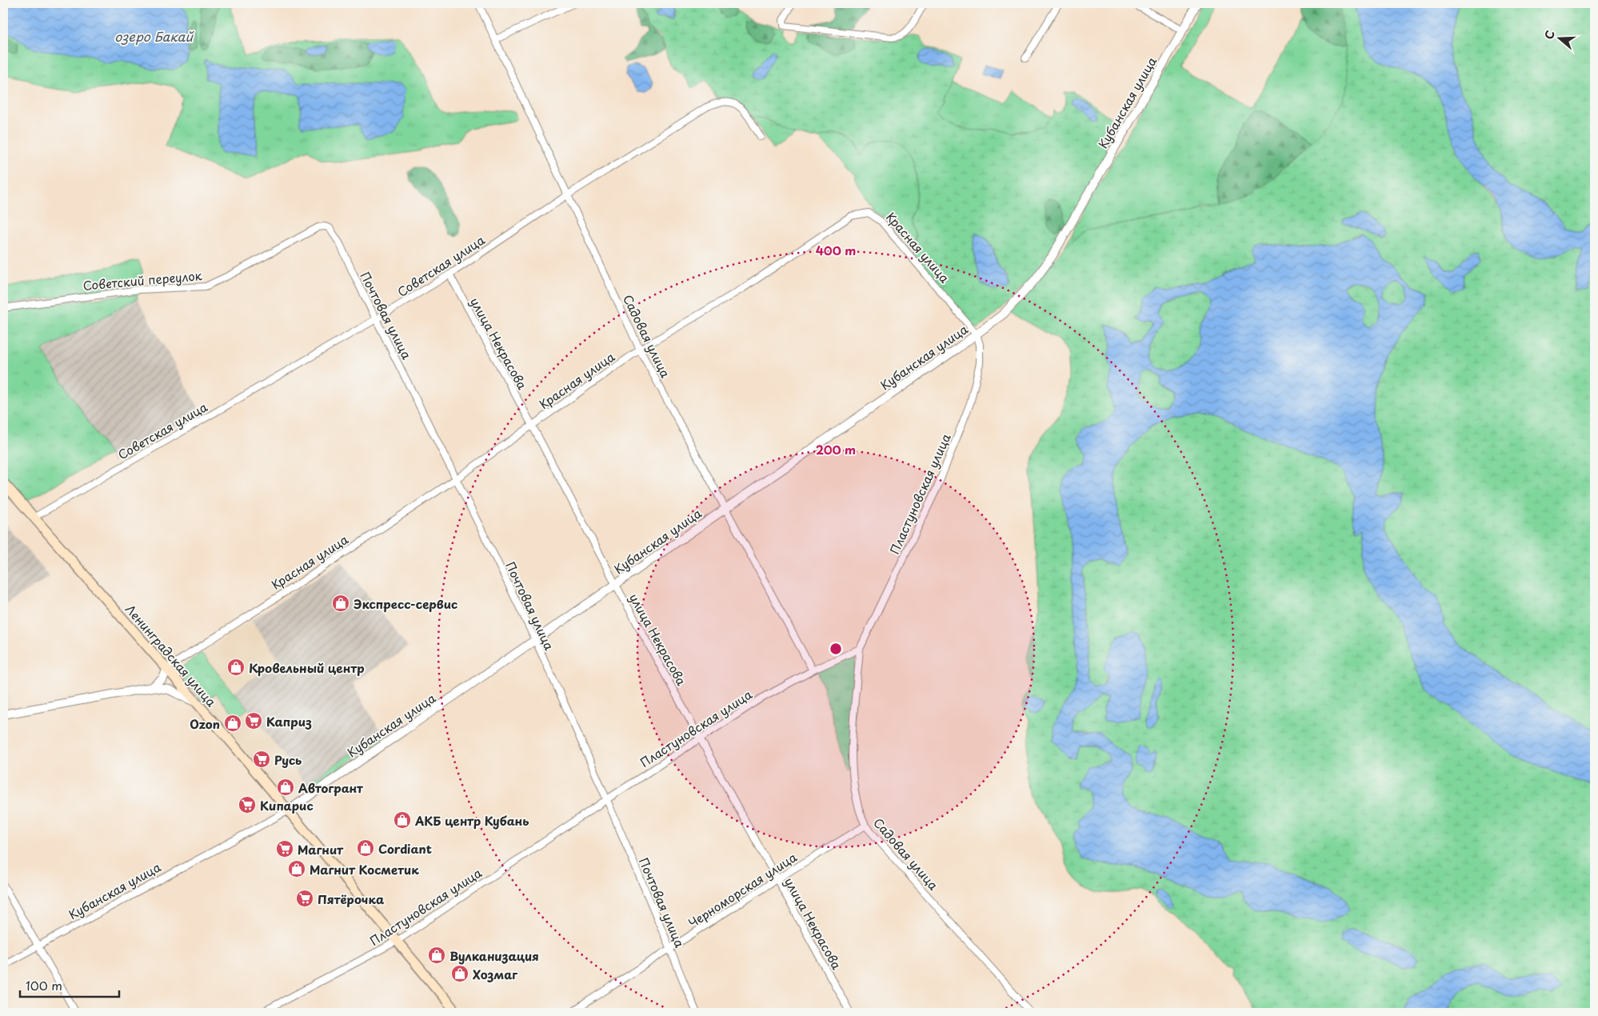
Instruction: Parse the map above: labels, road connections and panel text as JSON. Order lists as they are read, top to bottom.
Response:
{
  "streets": {
    "main road": ["Ленинградская улица"],
    "street": [
      "Кубанская улица",
      "Красная улица",
      "Советская улица",
      "Советский переулок",
      "Почтовая улица",
      "Садовая улица",
      "улица Некрасова",
      "Пластуновская улица",
      "Черноморская улица"
    ]
  },
  "crossings": [
    ["Кубанская улица", "Красная улица"],
    ["Кубанская улица", "Почтовая улица"],
    ["Кубанская улица", "Садовая улица"],
    ["Кубанская улица", "улица Некрасова"],
    ["Кубанская улица", "Пластуновская улица"],
    ["Кубанская улица", "Ленинградская улица"],
    ["Красная улица", "Почтовая улица"],
    ["Красная улица", "Садовая улица"],
    ["Красная улица", "улица Некрасова"],
    ["Красная улица", "Пластуновская улица"],
    ["Красная улица", "Ленинградская улица"],
    ["Советская улица", "Почтовая улица"],
    ["Советская улица", "Садовая улица"],
    ["Советская улица", "улица Некрасова"],
    ["Советская улица", "Ленинградская улица"],
    ["Советский переулок", "Почтовая улица"],
    ["Почтовая улица", "Пластуновская улица"],
    ["Почтовая улица", "Черноморская улица"],
    ["Садовая улица", "Пластуновская улица"],
    ["Садовая улица", "Черноморская улица"],
    ["улица Некрасова", "Пластуновская улица"],
    ["улица Некрасова", "Черноморская улица"],
    ["Пластуновская улица", "Ленинградская улица"]
  ],
  "water": ["озеро Бакай"],
  "places": {
    "shop": [
      "Экспресс-сервис",
      "Кровельный центр",
      "Ozon",
      "Автогрант",
      "АКБ центр Кубань",
      "Cordiant",
      "Магнит Косметик",
      "Вулканизация",
      "Хозмаг"
    ],
    "supermarket": [
      "Каприз",
      "Русь",
      "Кипарис",
      "Магнит",
      "Пятёрочка"
    ]
  },
  "scale_bar": "100 m",
  "north": "left",
  "rings": ["400 m", "200 m"]
}
